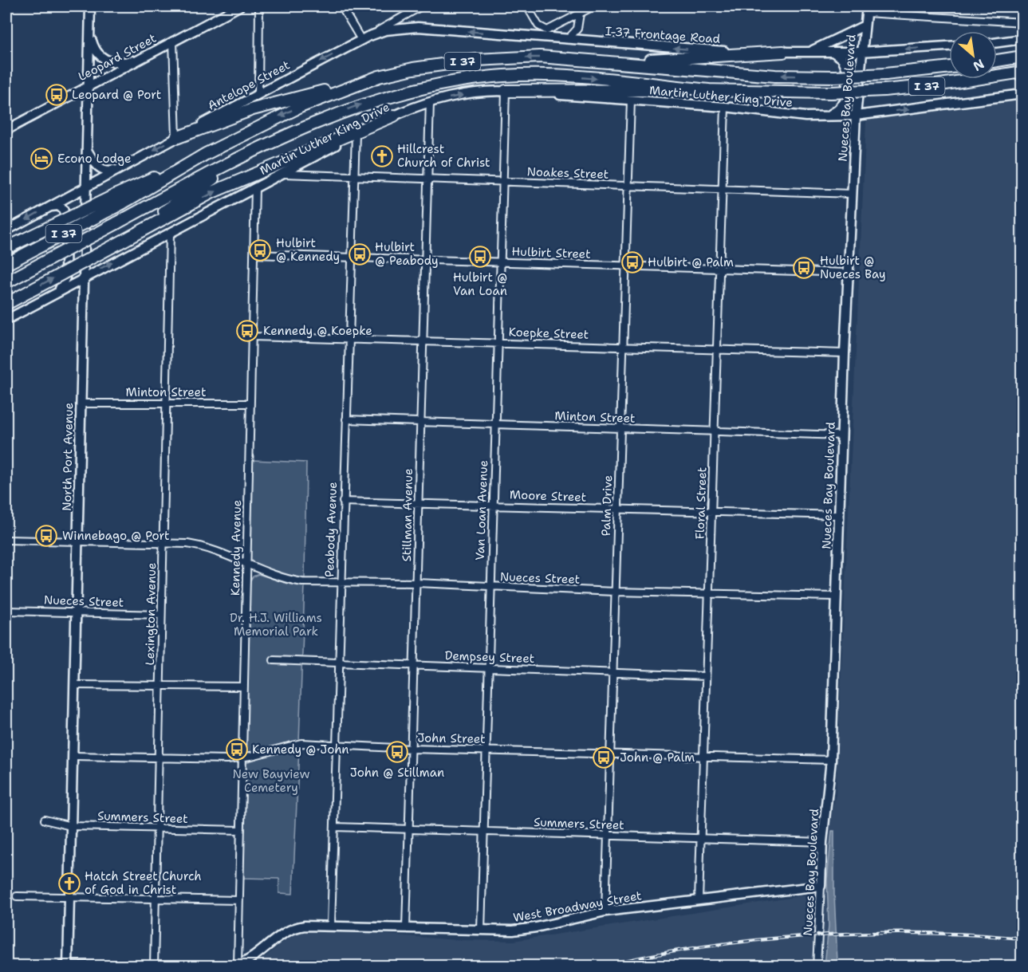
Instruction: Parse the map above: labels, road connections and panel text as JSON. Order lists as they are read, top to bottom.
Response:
{
  "streets": {
    "highway": ["I 37"],
    "main road": [
      "I-37 Frontage Road",
      "Leopard Street",
      "Antelope Street",
      "Martin Luther King Drive",
      "Nueces Bay Boulevard",
      "North Port Avenue",
      "West Broadway Street"
    ],
    "street": [
      "Noakes Street",
      "Hulbirt Street",
      "Koepke Street",
      "Minton Street",
      "Moore Street",
      "Floral Street",
      "Palm Drive",
      "Van Loan Avenue",
      "Stillman Avenue",
      "Peabody Avenue",
      "Kennedy Avenue",
      "Nueces Street",
      "Lexington Avenue",
      "Dempsey Street",
      "John Street",
      "Summers Street"
    ]
  },
  "crossings": [
    ["I-37 Frontage Road", "Antelope Street"],
    ["I-37 Frontage Road", "Nueces Bay Boulevard"],
    ["Leopard Street", "North Port Avenue"],
    ["Antelope Street", "North Port Avenue"],
    ["Martin Luther King Drive", "Nueces Bay Boulevard"],
    ["Martin Luther King Drive", "Noakes Street"],
    ["Martin Luther King Drive", "North Port Avenue"],
    ["Martin Luther King Drive", "Floral Street"],
    ["Martin Luther King Drive", "Palm Drive"],
    ["Martin Luther King Drive", "Van Loan Avenue"],
    ["Martin Luther King Drive", "Stillman Avenue"],
    ["Martin Luther King Drive", "Peabody Avenue"],
    ["Martin Luther King Drive", "Kennedy Avenue"],
    ["Martin Luther King Drive", "Lexington Avenue"],
    ["Nueces Bay Boulevard", "Noakes Street"],
    ["Nueces Bay Boulevard", "Hulbirt Street"],
    ["Nueces Bay Boulevard", "Koepke Street"],
    ["Nueces Bay Boulevard", "Minton Street"],
    ["Nueces Bay Boulevard", "Moore Street"],
    ["Nueces Bay Boulevard", "Nueces Street"],
    ["Nueces Bay Boulevard", "John Street"],
    ["Nueces Bay Boulevard", "Summers Street"],
    ["Nueces Bay Boulevard", "West Broadway Street"],
    ["Noakes Street", "Floral Street"],
    ["Noakes Street", "Palm Drive"],
    ["Noakes Street", "Van Loan Avenue"],
    ["Noakes Street", "Stillman Avenue"],
    ["Noakes Street", "Peabody Avenue"],
    ["Hulbirt Street", "Floral Street"],
    ["Hulbirt Street", "Palm Drive"],
    ["Hulbirt Street", "Van Loan Avenue"],
    ["Hulbirt Street", "Stillman Avenue"],
    ["Hulbirt Street", "Peabody Avenue"],
    ["Hulbirt Street", "Kennedy Avenue"],
    ["Koepke Street", "Floral Street"],
    ["Koepke Street", "Palm Drive"],
    ["Koepke Street", "Van Loan Avenue"],
    ["Koepke Street", "Stillman Avenue"],
    ["Koepke Street", "Peabody Avenue"],
    ["Koepke Street", "Kennedy Avenue"],
    ["Minton Street", "North Port Avenue"],
    ["Minton Street", "Floral Street"],
    ["Minton Street", "Palm Drive"],
    ["Minton Street", "Van Loan Avenue"],
    ["Minton Street", "Stillman Avenue"],
    ["Minton Street", "Peabody Avenue"],
    ["Minton Street", "Kennedy Avenue"],
    ["Minton Street", "Lexington Avenue"],
    ["North Port Avenue", "Nueces Street"],
    ["North Port Avenue", "John Street"],
    ["North Port Avenue", "Summers Street"],
    ["Moore Street", "Floral Street"],
    ["Moore Street", "Palm Drive"],
    ["Moore Street", "Van Loan Avenue"],
    ["Moore Street", "Stillman Avenue"],
    ["Moore Street", "Peabody Avenue"],
    ["Floral Street", "Nueces Street"],
    ["Floral Street", "Dempsey Street"],
    ["Floral Street", "John Street"],
    ["Floral Street", "Summers Street"],
    ["Floral Street", "West Broadway Street"],
    ["Palm Drive", "Nueces Street"],
    ["Palm Drive", "Dempsey Street"],
    ["Palm Drive", "John Street"],
    ["Palm Drive", "Summers Street"],
    ["Palm Drive", "West Broadway Street"],
    ["Van Loan Avenue", "Nueces Street"],
    ["Van Loan Avenue", "Dempsey Street"],
    ["Van Loan Avenue", "John Street"],
    ["Van Loan Avenue", "Summers Street"],
    ["Van Loan Avenue", "West Broadway Street"],
    ["Stillman Avenue", "Nueces Street"],
    ["Stillman Avenue", "Dempsey Street"],
    ["Stillman Avenue", "John Street"],
    ["Stillman Avenue", "Summers Street"],
    ["Stillman Avenue", "West Broadway Street"],
    ["Peabody Avenue", "Nueces Street"],
    ["Peabody Avenue", "Dempsey Street"],
    ["Peabody Avenue", "John Street"],
    ["Peabody Avenue", "Summers Street"],
    ["Peabody Avenue", "West Broadway Street"],
    ["Kennedy Avenue", "Nueces Street"],
    ["Kennedy Avenue", "John Street"],
    ["Kennedy Avenue", "Summers Street"],
    ["Kennedy Avenue", "West Broadway Street"],
    ["Nueces Street", "Lexington Avenue"],
    ["Lexington Avenue", "John Street"],
    ["Lexington Avenue", "Summers Street"]
  ],
  "one_way": ["I-37 Frontage Road", "Antelope Street"],
  "parks": ["Dr. H.J. Williams Memorial Park", "New Bayview Cemetery"],
  "places": {
    "bus stop": [
      "Leopard @ Port",
      "Hulbirt @ Kennedy",
      "Hulbirt @ Peabody",
      "Hulbirt @ Van Loan",
      "Hulbirt @ Palm",
      "Hulbirt @ Nueces Bay",
      "Kennedy @ Koepke",
      "Winnebago @ Port",
      "Kennedy @ John",
      "John @ Stillman",
      "John @ Palm"
    ],
    "church": ["Hillcrest Church of Christ", "Hatch Street Church of God in Christ"],
    "hotel": ["Econo Lodge"]
  },
  "north": "bottom right"
}
